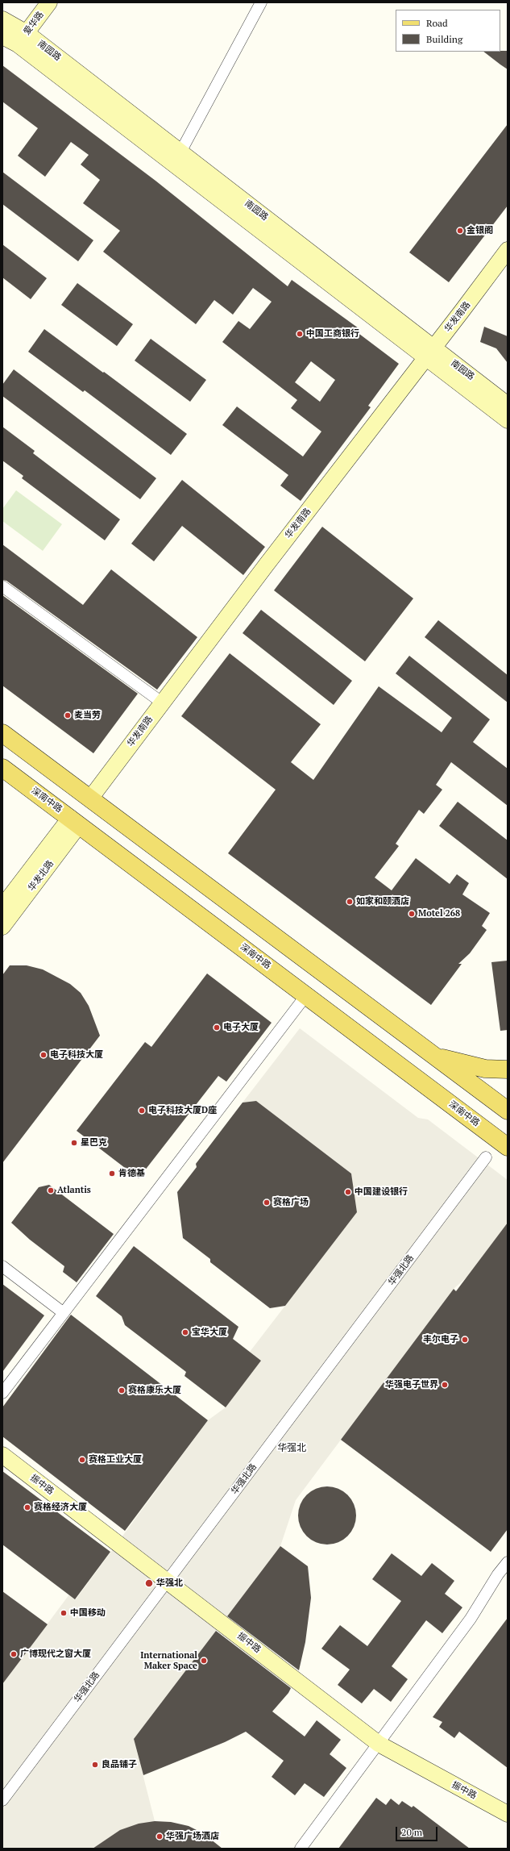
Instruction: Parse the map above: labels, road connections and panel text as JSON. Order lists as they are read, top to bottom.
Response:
{
  "streets": {
    "main road": [
      "爱华路",
      "南园路",
      "华发南路",
      "深南中路",
      "华发北路",
      "振中路"
    ],
    "street": ["华强北路"]
  },
  "crossings": [
    ["爱华路", "南园路"],
    ["南园路", "华发南路"],
    ["深南中路", "华发北路"],
    ["华强北路", "振中路"]
  ],
  "districts": ["华强北"],
  "places": [
    "金银阁",
    "中国工商银行",
    "麦当劳",
    "如家和颐酒店",
    "Motel 268",
    "电子大厦",
    "电子科技大厦",
    "电子科技大厦D座",
    "星巴克",
    "肯德基",
    "Atlantis",
    "中国建设银行",
    "赛格广场",
    "宝华大厦",
    "丰尔电子",
    "华强电子世界",
    "赛格康乐大厦",
    "赛格工业大厦",
    "赛格经济大厦",
    "华强北",
    "中国移动",
    "广博现代之窗大厦",
    "International Maker Space",
    "良品铺子",
    "华强广场酒店"
  ],
  "legend": ["Road", "Building"],
  "scale_bar": "20 m"
}
